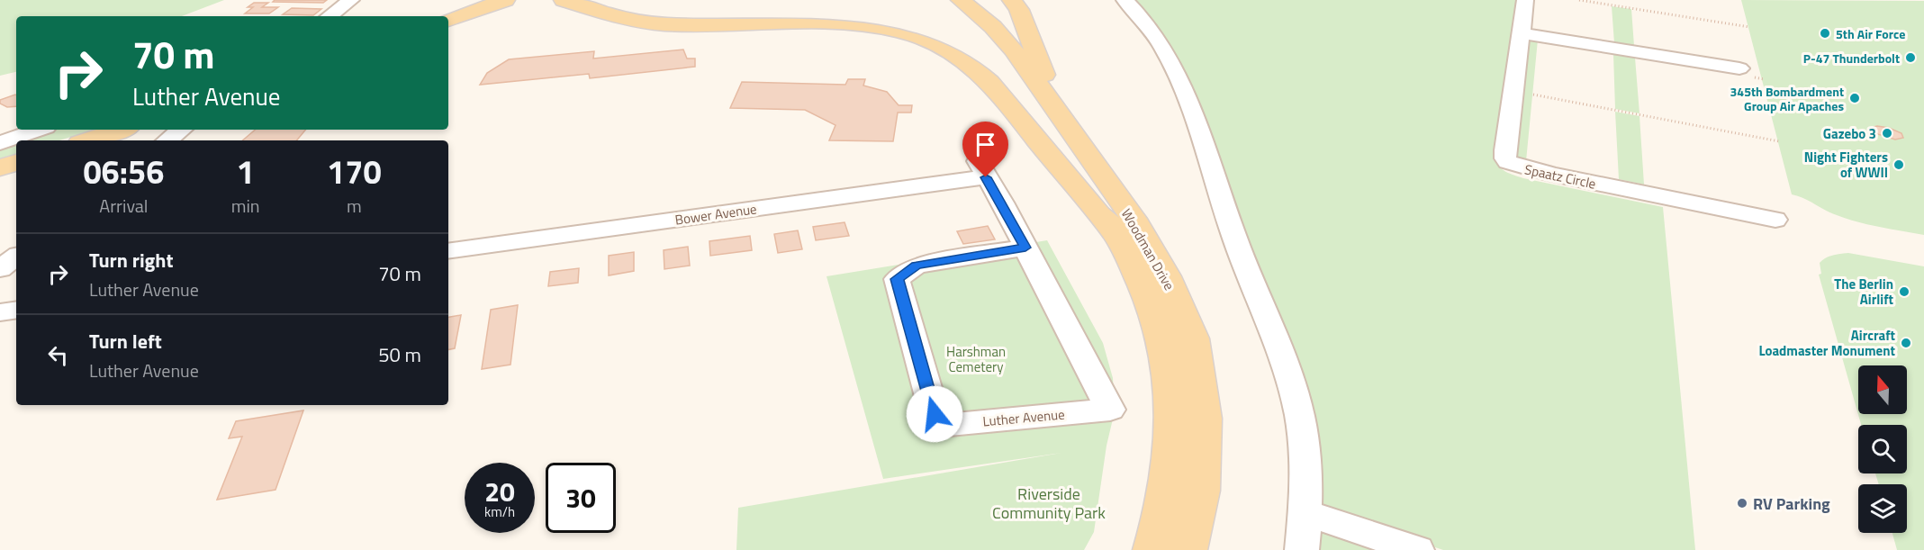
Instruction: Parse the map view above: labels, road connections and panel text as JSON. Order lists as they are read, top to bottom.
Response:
{
  "streets": {
    "main road": ["Woodman Drive"],
    "street": ["Spaatz Circle", "Bower Avenue", "Luther Avenue"]
  },
  "crossings": [
    ["Bower Avenue", "Luther Avenue"]
  ],
  "parks": ["Harshman Cemetery", "Riverside Community Park"],
  "places": [
    "5th Air Force",
    "P-47 Thunderbolt",
    "345th Bombardment Group Air Apaches",
    "Gazebo 3",
    "Night Fighters of WWII",
    "The Berlin Airlift",
    "Aircraft Loadmaster Monument",
    "RV Parking"
  ],
  "north": "top",
  "page": {
    "turn": ["70 m", "Luther Avenue"],
    "eta": [
      "06:56",
      "Arrival",
      "1",
      "min",
      "170",
      "m"
    ],
    "list": [
      {
        "name": "Turn right",
        "note": "Luther Avenue",
        "value": "70 m"
      },
      {
        "name": "Turn left",
        "note": "Luther Avenue",
        "value": "50 m"
      }
    ],
    "speed": "20 km/h",
    "limit": "30"
  }
}
